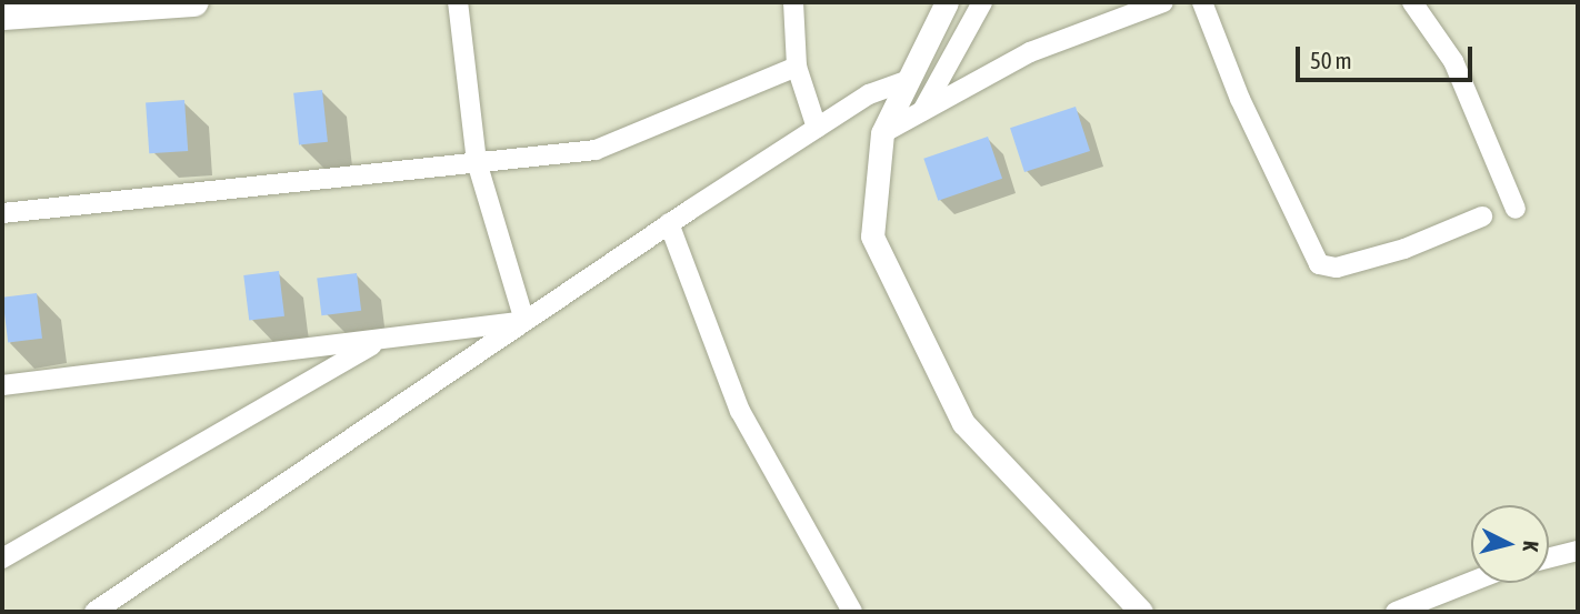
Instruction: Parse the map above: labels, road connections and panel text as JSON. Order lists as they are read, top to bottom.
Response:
{
  "scale_bar": "50 m",
  "north": "right"
}
